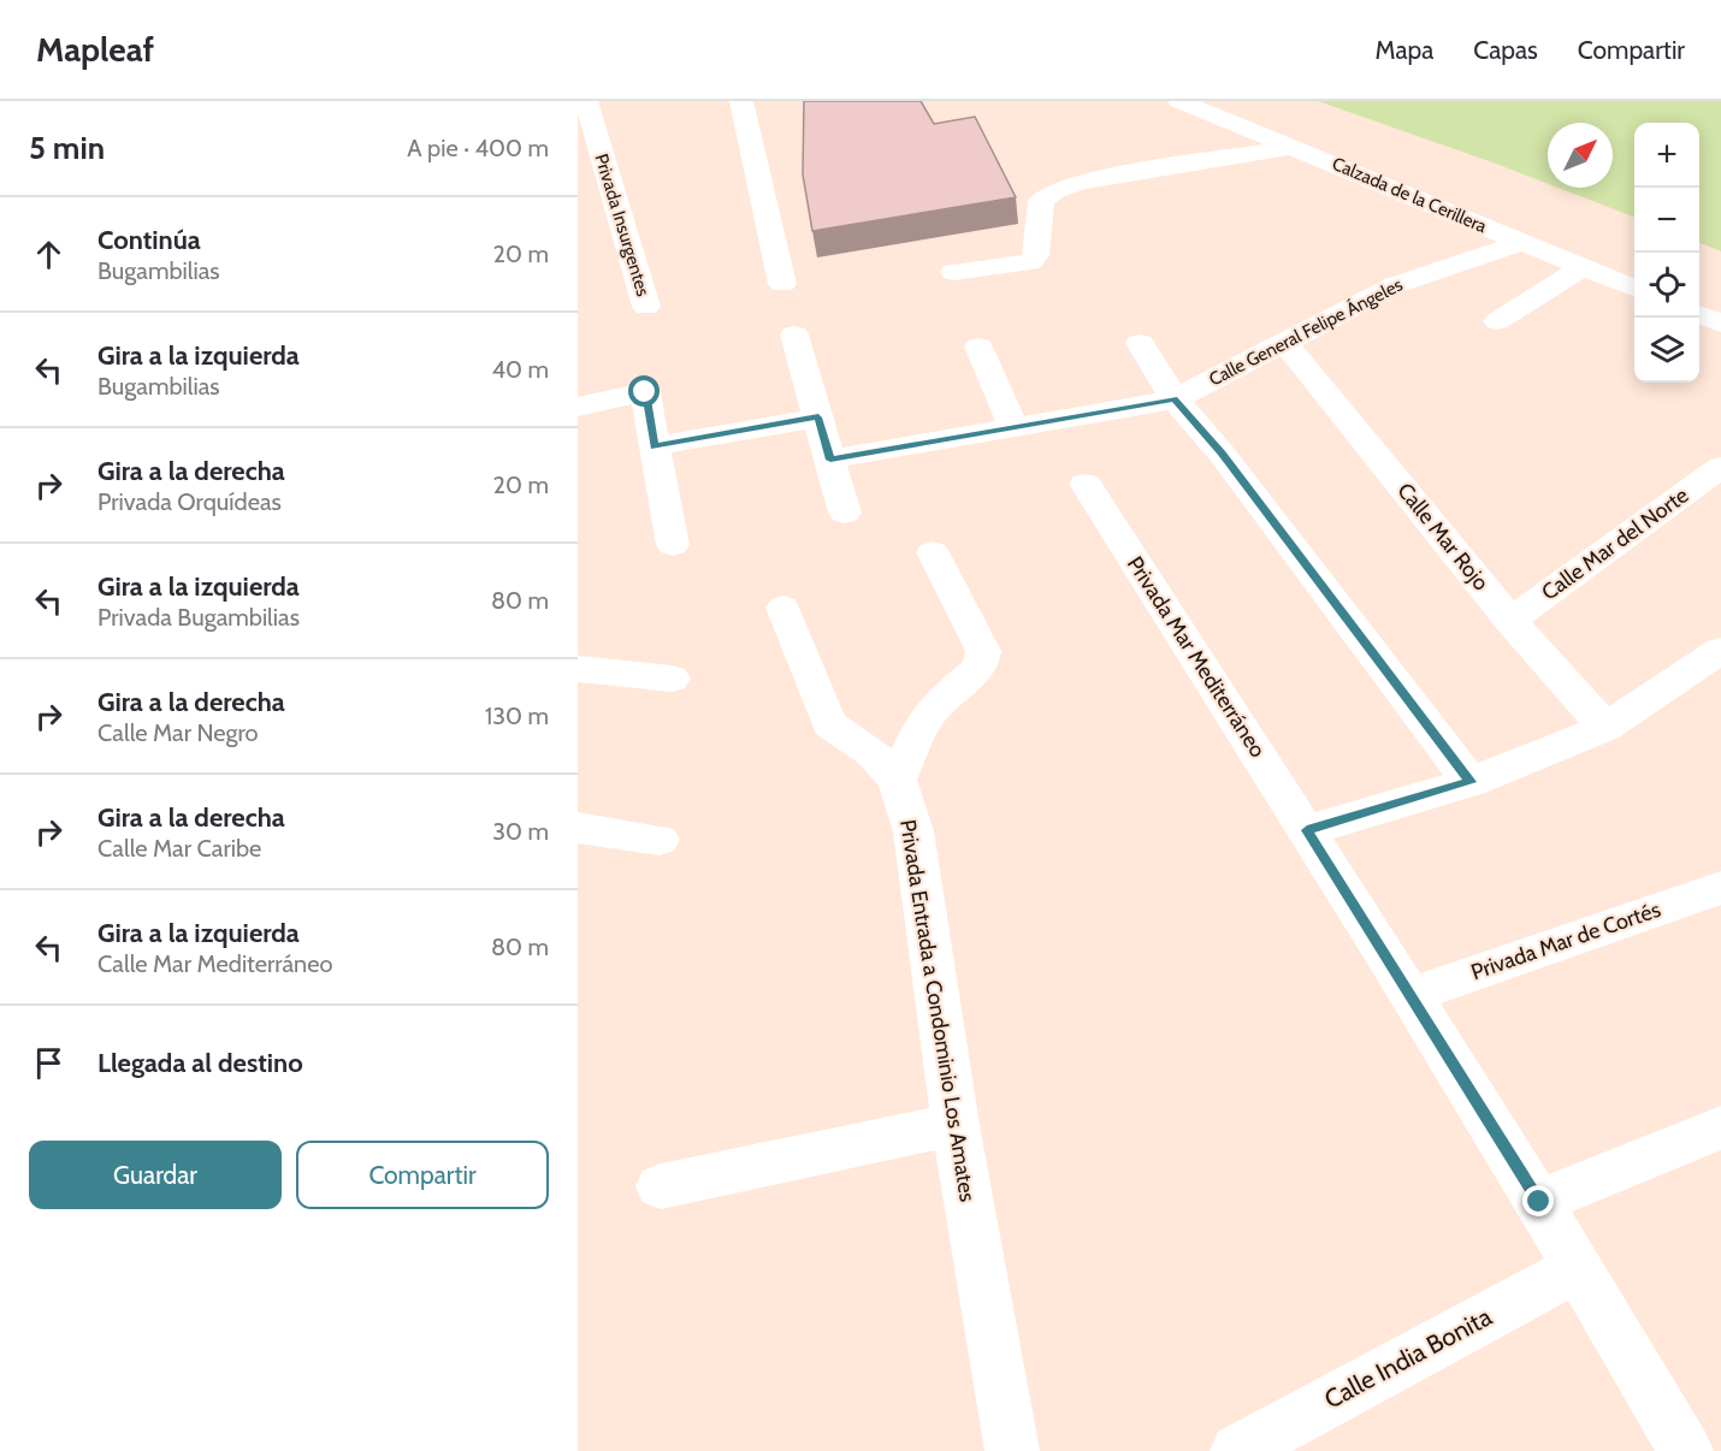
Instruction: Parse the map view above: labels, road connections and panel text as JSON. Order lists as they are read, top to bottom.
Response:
{
  "streets": {
    "street": [
      "Calzada de la Cerillera",
      "Privada Insurgentes",
      "Calle General Felipe Ángeles",
      "Calle Mar Rojo",
      "Calle Mar del Norte",
      "Privada Mar Mediterráneo",
      "Privada Mar de Cortés",
      "Privada Entrada a Condominio Los Amates",
      "Calle India Bonita"
    ]
  },
  "crossings": [
    ["Calzada de la Cerillera", "Calle General Felipe Ángeles"],
    ["Calle General Felipe Ángeles", "Calle Mar Rojo"],
    ["Calle Mar Rojo", "Calle Mar del Norte"],
    ["Privada Mar Mediterráneo", "Privada Mar de Cortés"],
    ["Privada Mar Mediterráneo", "Calle India Bonita"]
  ],
  "north": "top right",
  "page": {
    "header": "Mapleaf",
    "nav": ["Mapa", "Capas", "Compartir"],
    "heading": ["5 min", "A pie · 400 m"],
    "map_buttons": ["+", "−"],
    "list": [
      ["Continúa", "Bugambilias", "20 m"],
      ["Gira a la izquierda", "Bugambilias", "40 m"],
      ["Gira a la derecha", "Privada Orquídeas", "20 m"],
      ["Gira a la izquierda", "Privada Bugambilias", "80 m"],
      ["Gira a la derecha", "Calle Mar Negro", "130 m"],
      ["Gira a la derecha", "Calle Mar Caribe", "30 m"],
      ["Gira a la izquierda", "Calle Mar Mediterráneo", "80 m"],
      "Llegada al destino"
    ],
    "buttons": ["Guardar", "Compartir"]
  }
}
